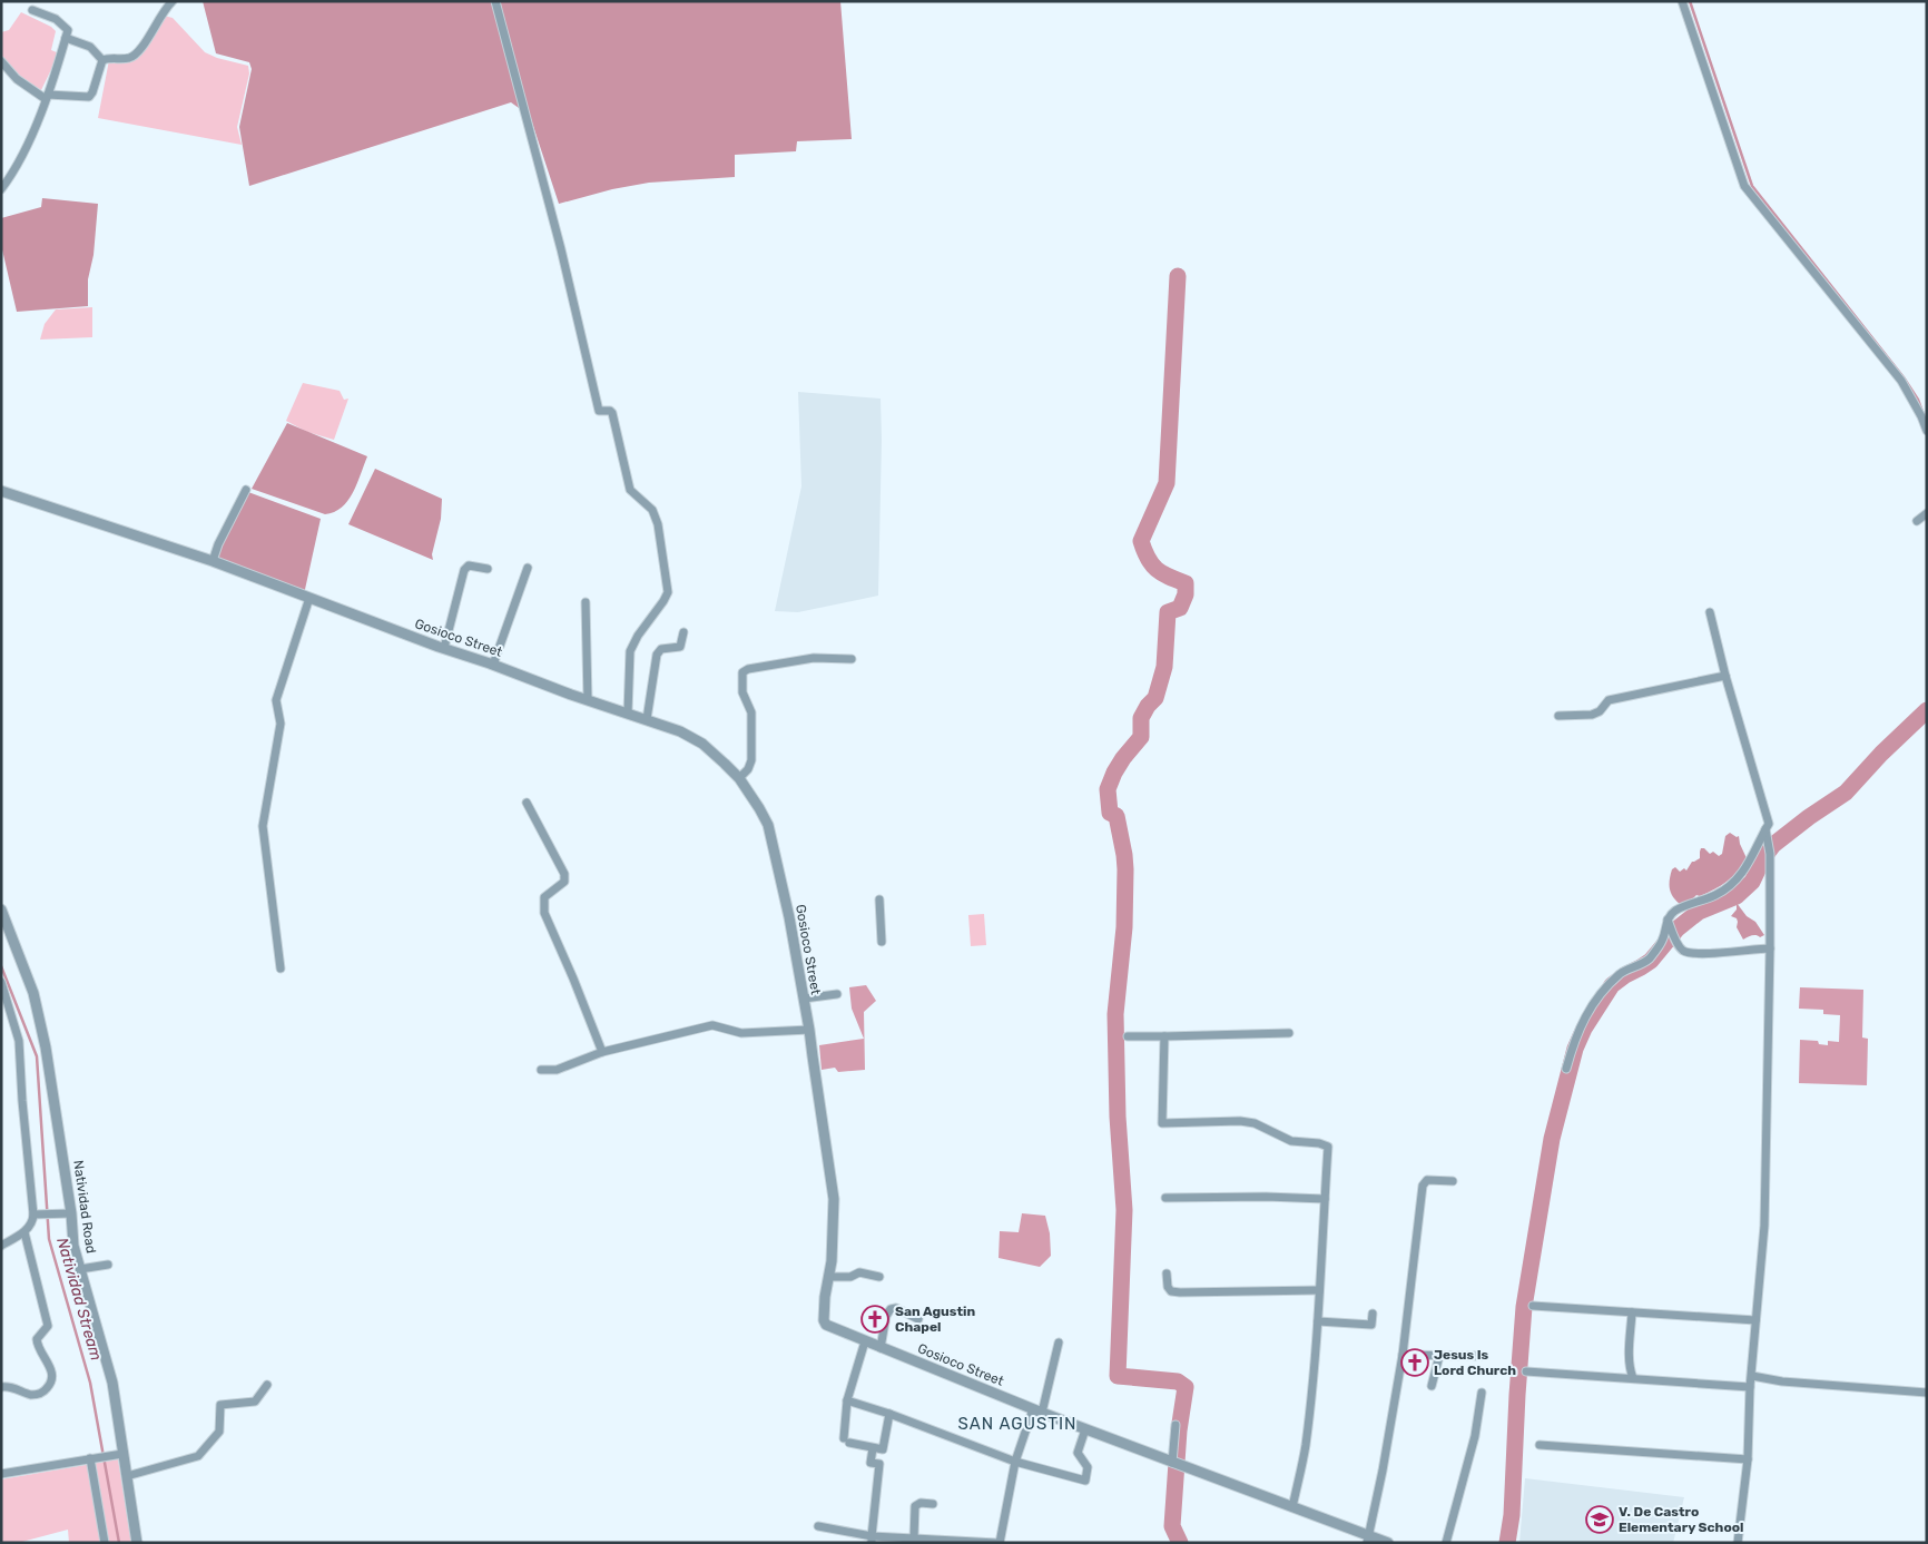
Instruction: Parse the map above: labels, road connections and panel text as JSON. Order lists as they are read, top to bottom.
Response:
{
  "streets": {
    "street": ["Gosioco Street", "Natividad Road"]
  },
  "districts": ["SAN AGUSTIN"],
  "water": ["Natividad Stream"],
  "places": {
    "church": ["San Agustin Chapel", "Jesus Is Lord Church"],
    "school or university": ["V. De Castro Elementary School"]
  }
}
